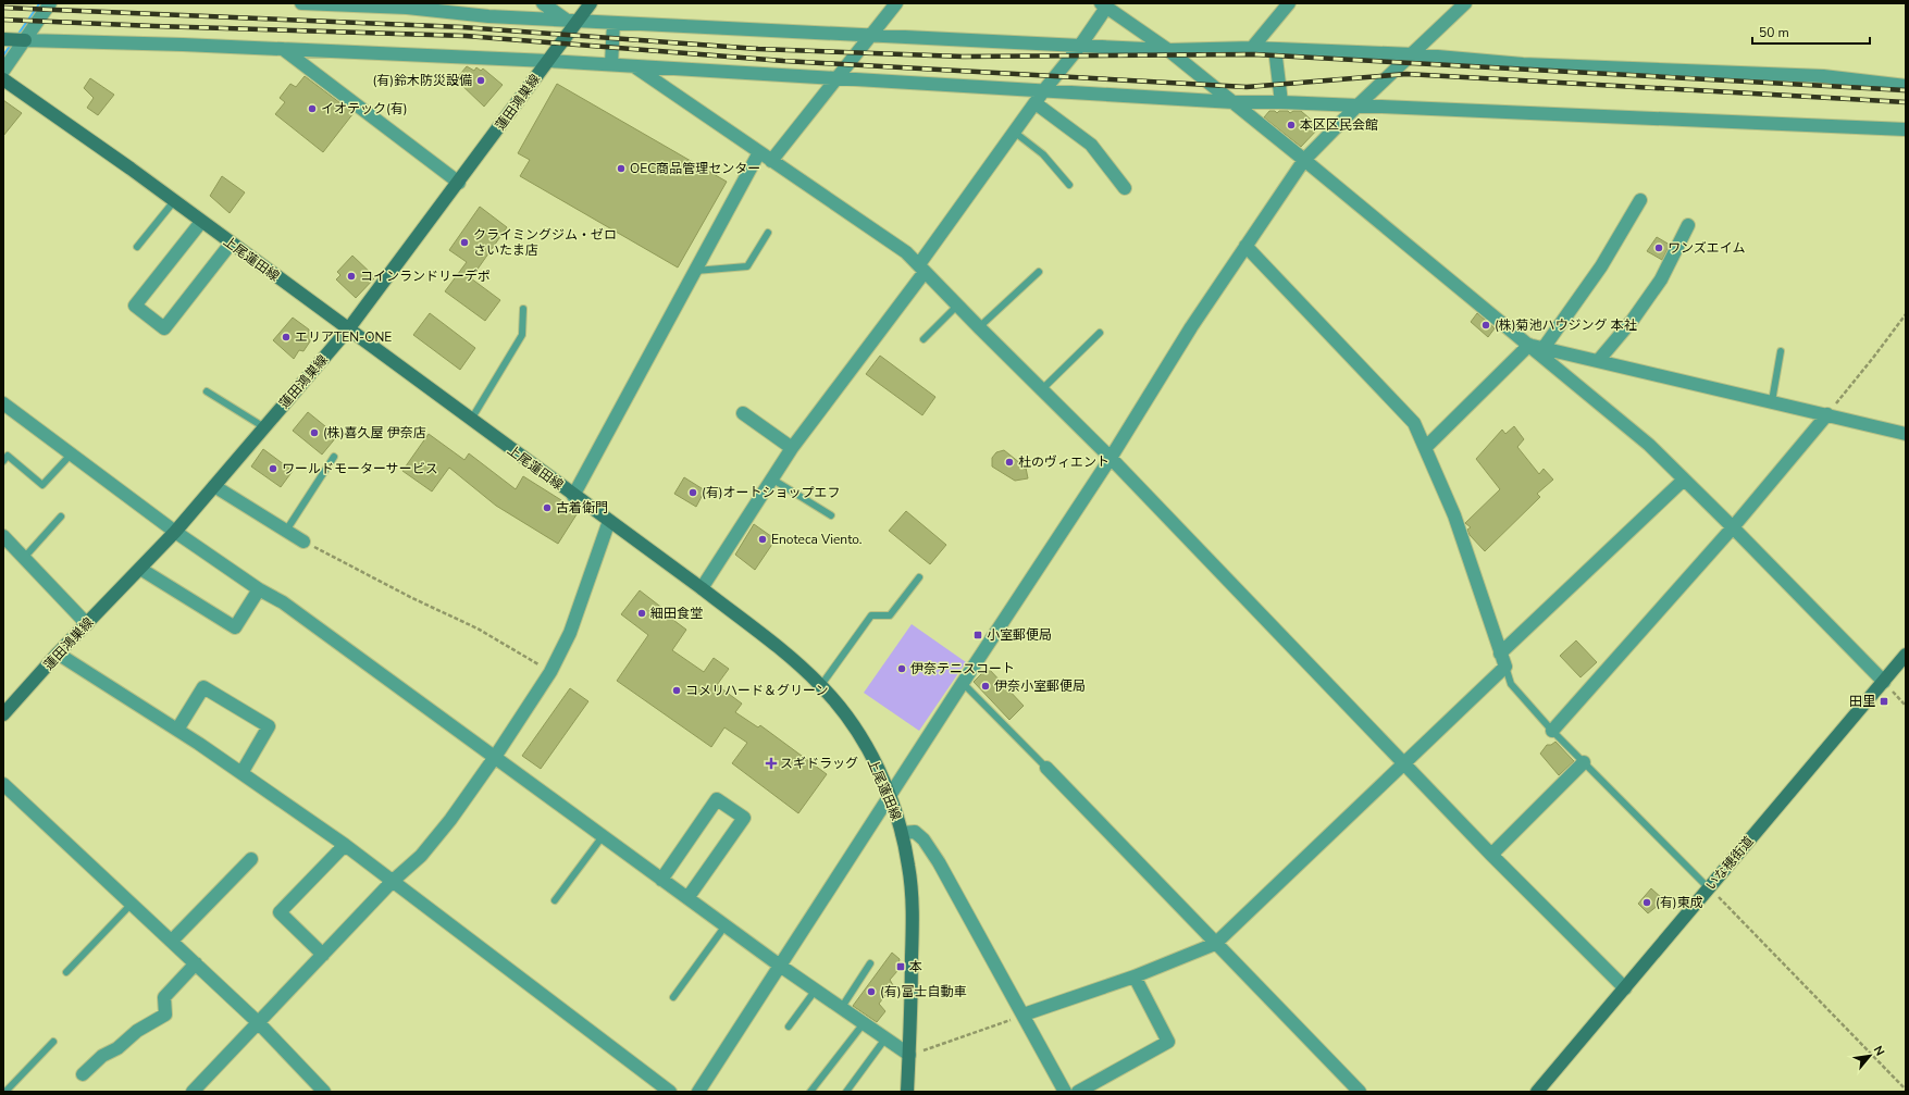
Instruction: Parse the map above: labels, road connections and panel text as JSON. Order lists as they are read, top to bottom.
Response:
{
  "streets": {
    "main road": ["蓮田鴻巣線", "上尾蓮田線", "いな穂街道"]
  },
  "crossings": [
    ["蓮田鴻巣線", "上尾蓮田線"]
  ],
  "places": {
    "other": [
      "(有)鈴木防災設備",
      "イオテック(有)",
      "本区区民会館",
      "OEC商品管理センター",
      "クライミングジム・ゼロ さいたま店",
      "ワンズエイム",
      "コインランドリーデポ",
      "(株)菊池ハウジング 本社",
      "エリアTEN-ONE",
      "(株)喜久屋 伊奈店",
      "杜のヴィエント",
      "ワールドモーターサービス",
      "(有)オートショップエフ",
      "古着衛門",
      "Enoteca Viento.",
      "細田食堂",
      "伊奈テニスコート",
      "伊奈小室郵便局",
      "コメリハード＆グリーン",
      "(有)東成",
      "(有)富士自動車"
    ],
    "transit": ["小室郵便局", "田里", "本"],
    "health": ["スギドラッグ"]
  },
  "scale_bar": "50 m",
  "north": "top right"
}
